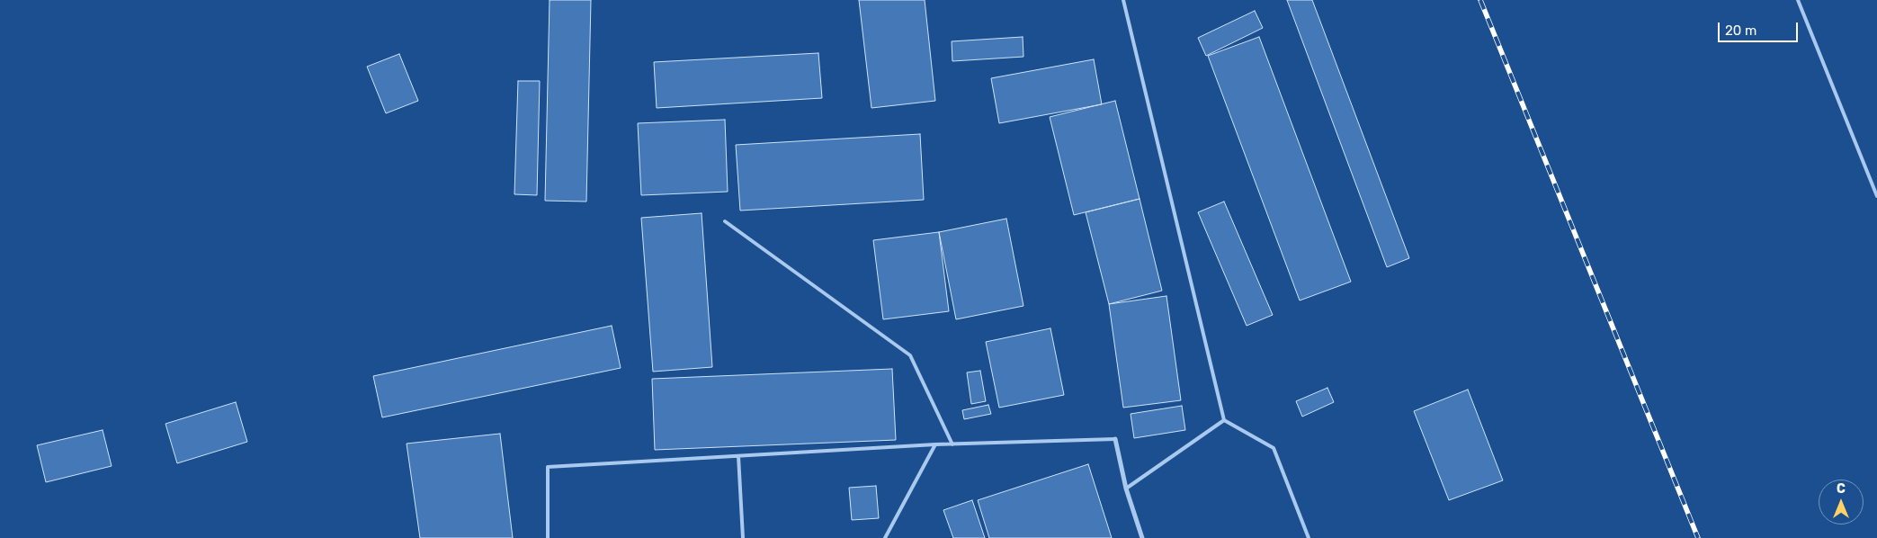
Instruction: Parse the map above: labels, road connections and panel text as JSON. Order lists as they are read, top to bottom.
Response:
{
  "scale_bar": "20 m",
  "north": "top"
}
